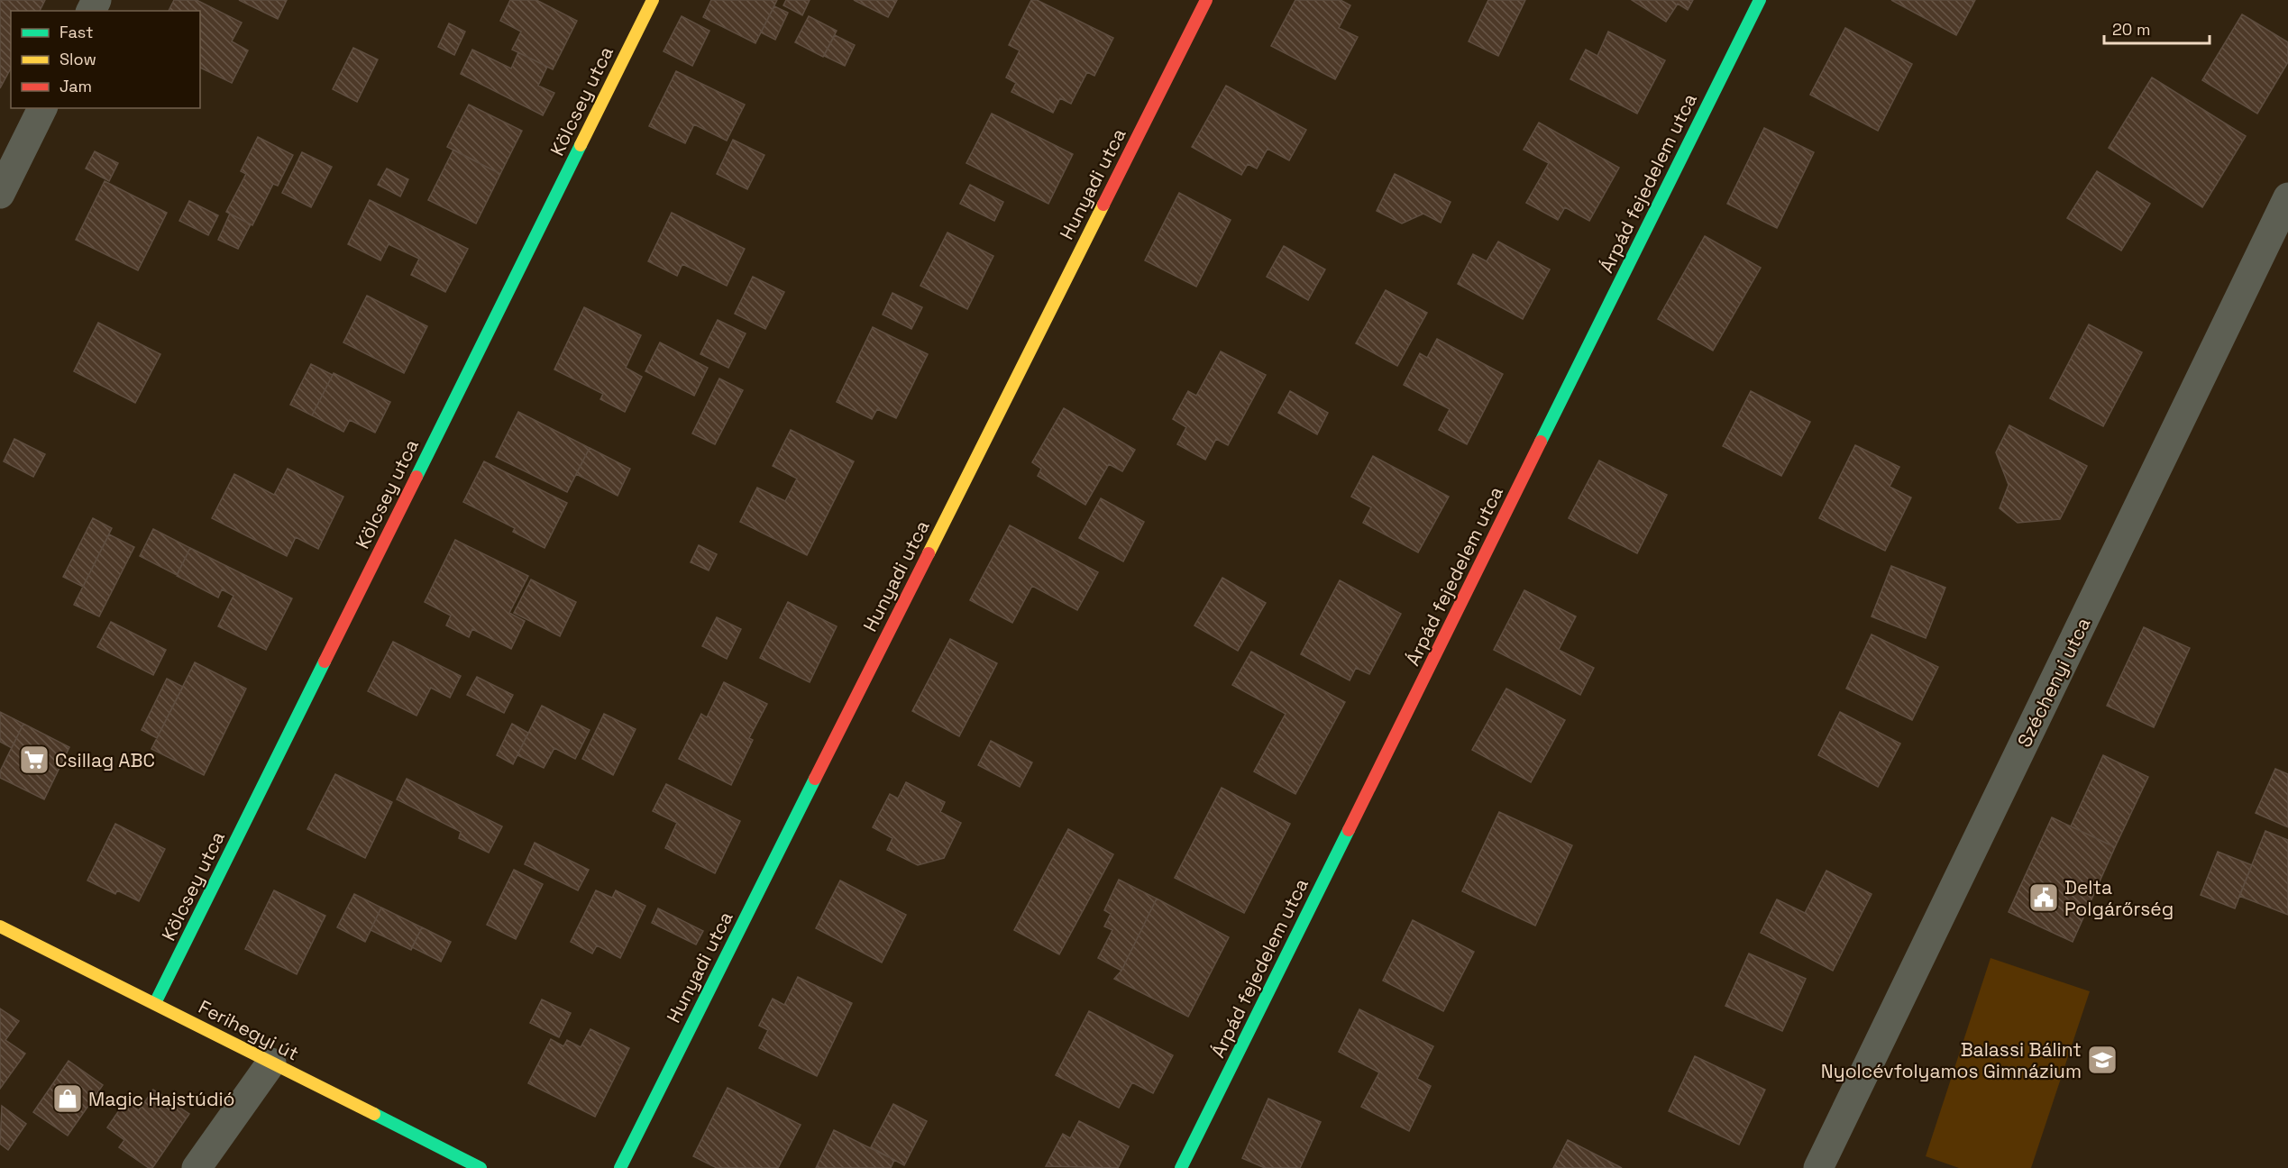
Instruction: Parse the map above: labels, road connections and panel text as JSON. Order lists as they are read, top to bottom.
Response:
{
  "streets": {
    "street": [
      "Kölcsey utca",
      "Árpád fejedelem utca",
      "Hunyadi utca",
      "Széchenyi utca",
      "Ferihegyi út"
    ]
  },
  "crossings": [
    ["Kölcsey utca", "Ferihegyi út"]
  ],
  "places": {
    "supermarket": ["Csillag ABC"],
    "public building": ["Delta Polgárőrség"],
    "school or university": ["Balassi Bálint Nyolcévfolyamos Gimnázium"],
    "shop": ["Magic Hajstúdió"]
  },
  "legend": ["Fast", "Slow", "Jam"],
  "scale_bar": "20 m"
}
